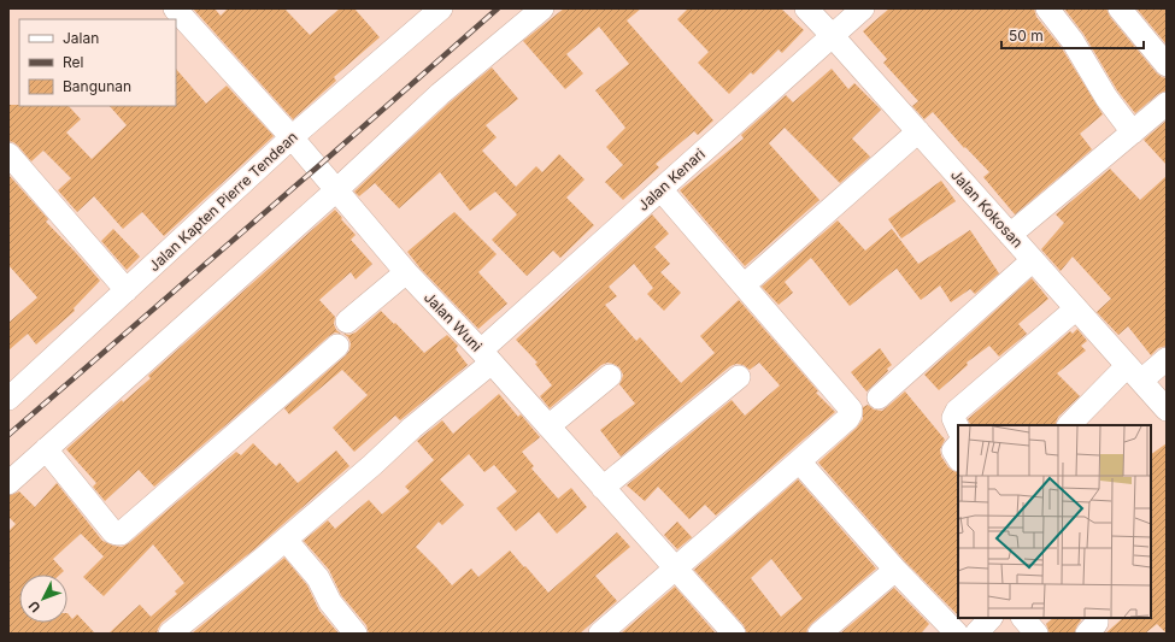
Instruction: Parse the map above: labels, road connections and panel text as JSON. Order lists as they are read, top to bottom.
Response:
{
  "streets": {
    "street": [
      "Jalan Kenari",
      "Jalan Kapten Pierre Tendean",
      "Jalan Kokosan",
      "Jalan Wuni"
    ]
  },
  "crossings": [
    ["Jalan Kenari", "Jalan Kokosan"],
    ["Jalan Kenari", "Jalan Wuni"],
    ["Jalan Kapten Pierre Tendean", "Jalan Wuni"]
  ],
  "legend": ["Jalan", "Rel", "Bangunan"],
  "scale_bar": "50 m",
  "north": "bottom left"
}
